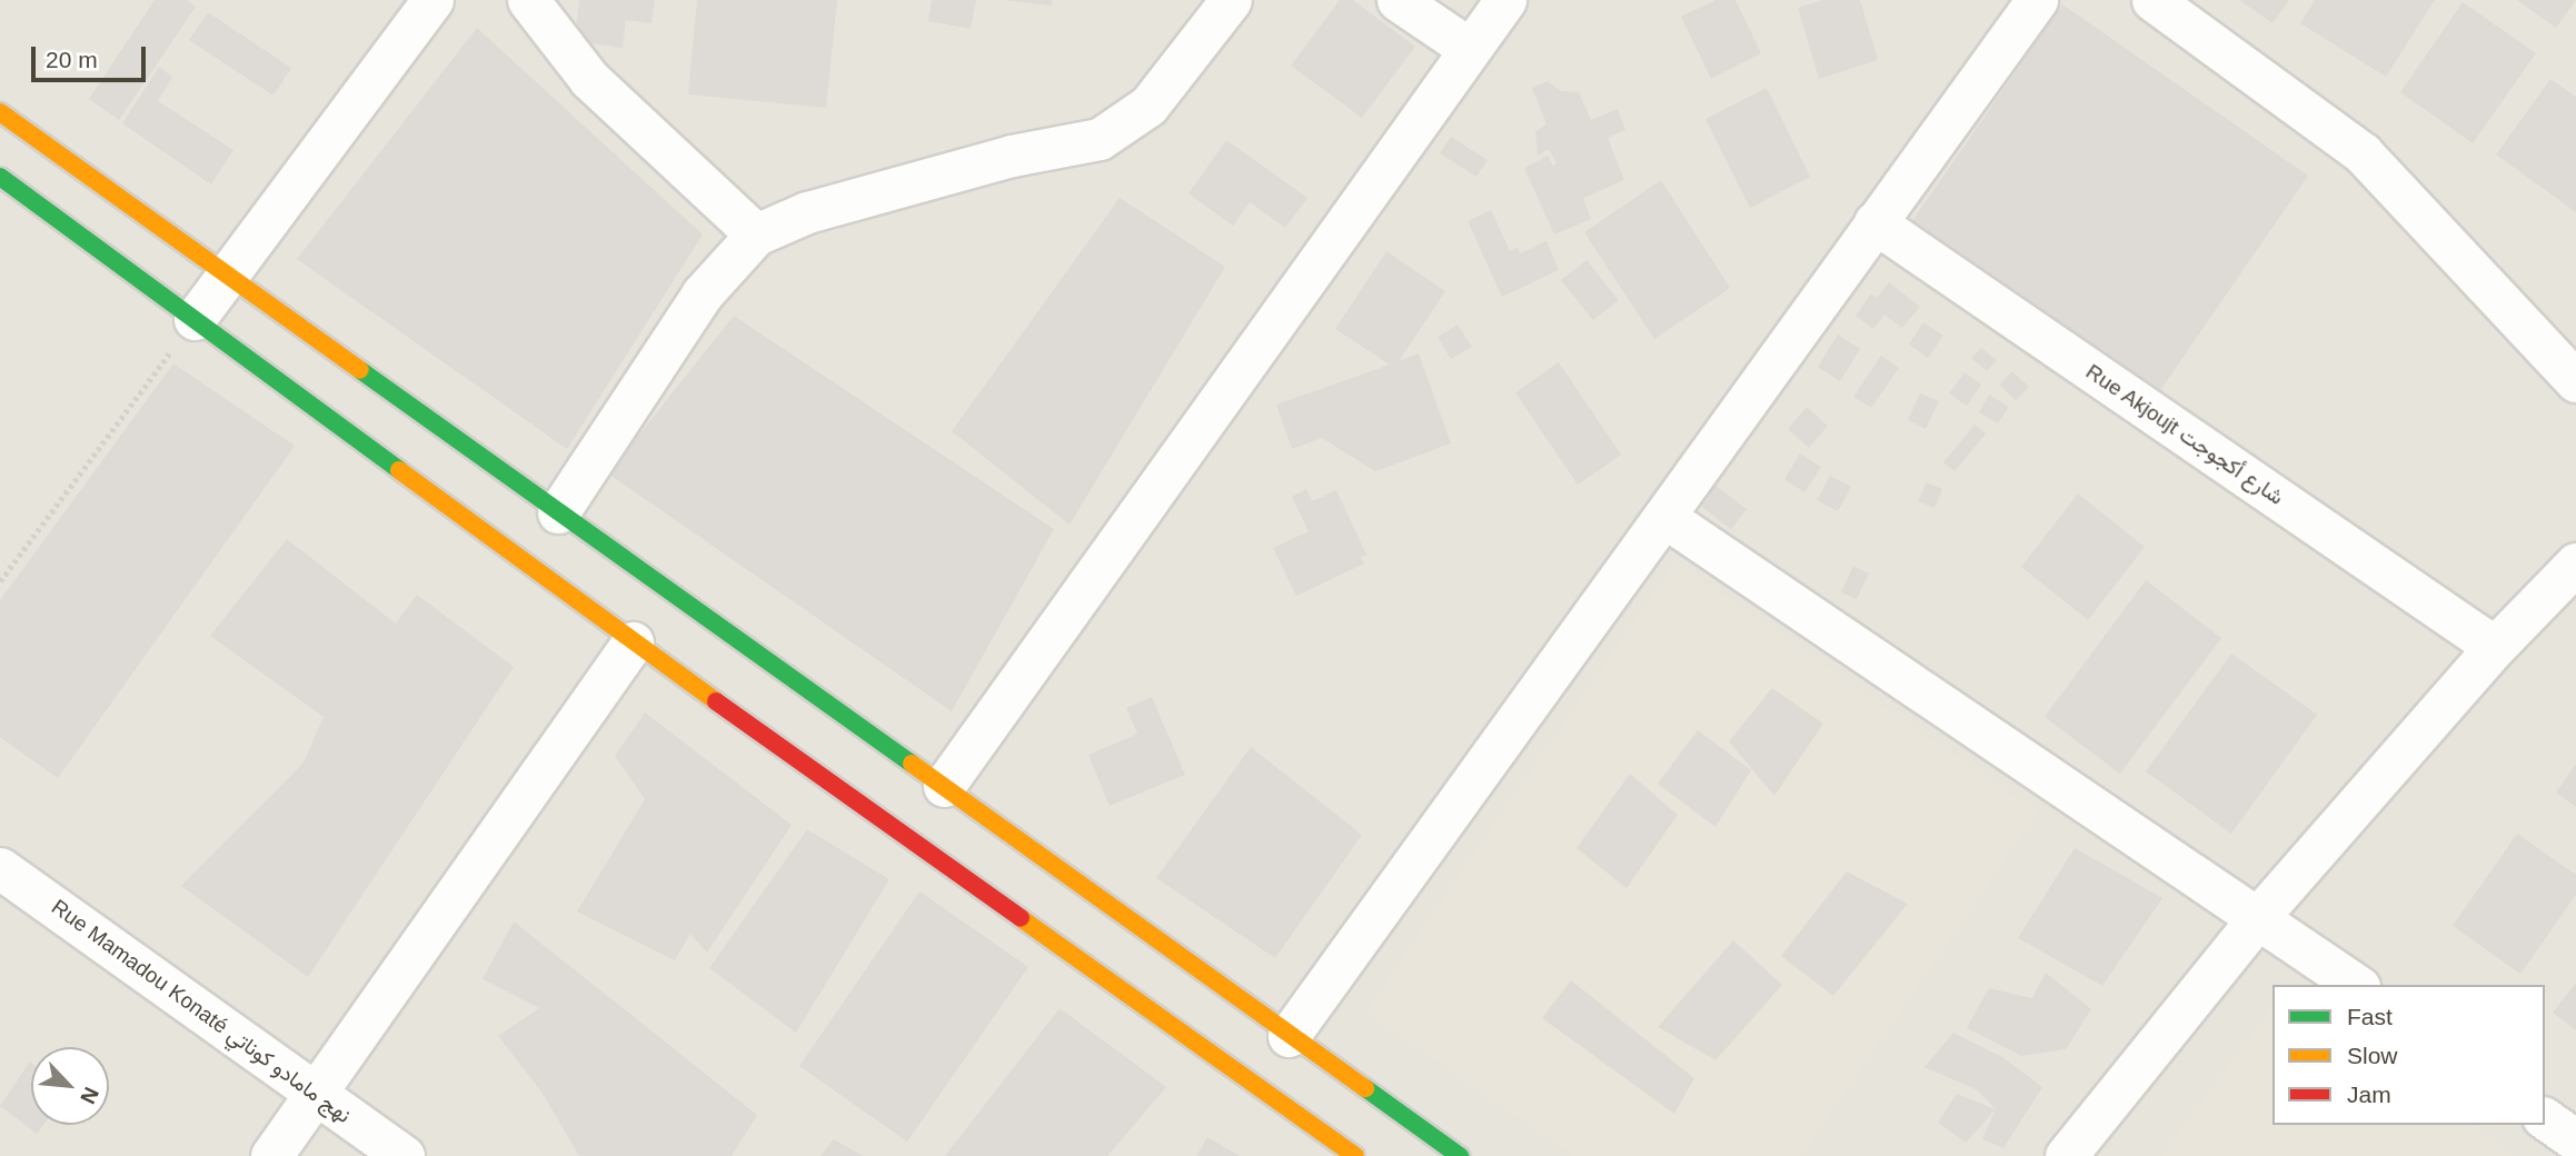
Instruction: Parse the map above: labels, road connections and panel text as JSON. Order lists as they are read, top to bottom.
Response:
{
  "streets": {
    "street": ["Rue Akjoujt شارع أكجوجت", "Rue Mamadou Konaté نهج مامادو كوناتي"]
  },
  "legend": ["Fast", "Slow", "Jam"],
  "scale_bar": "20 m",
  "north": "bottom right"
}
